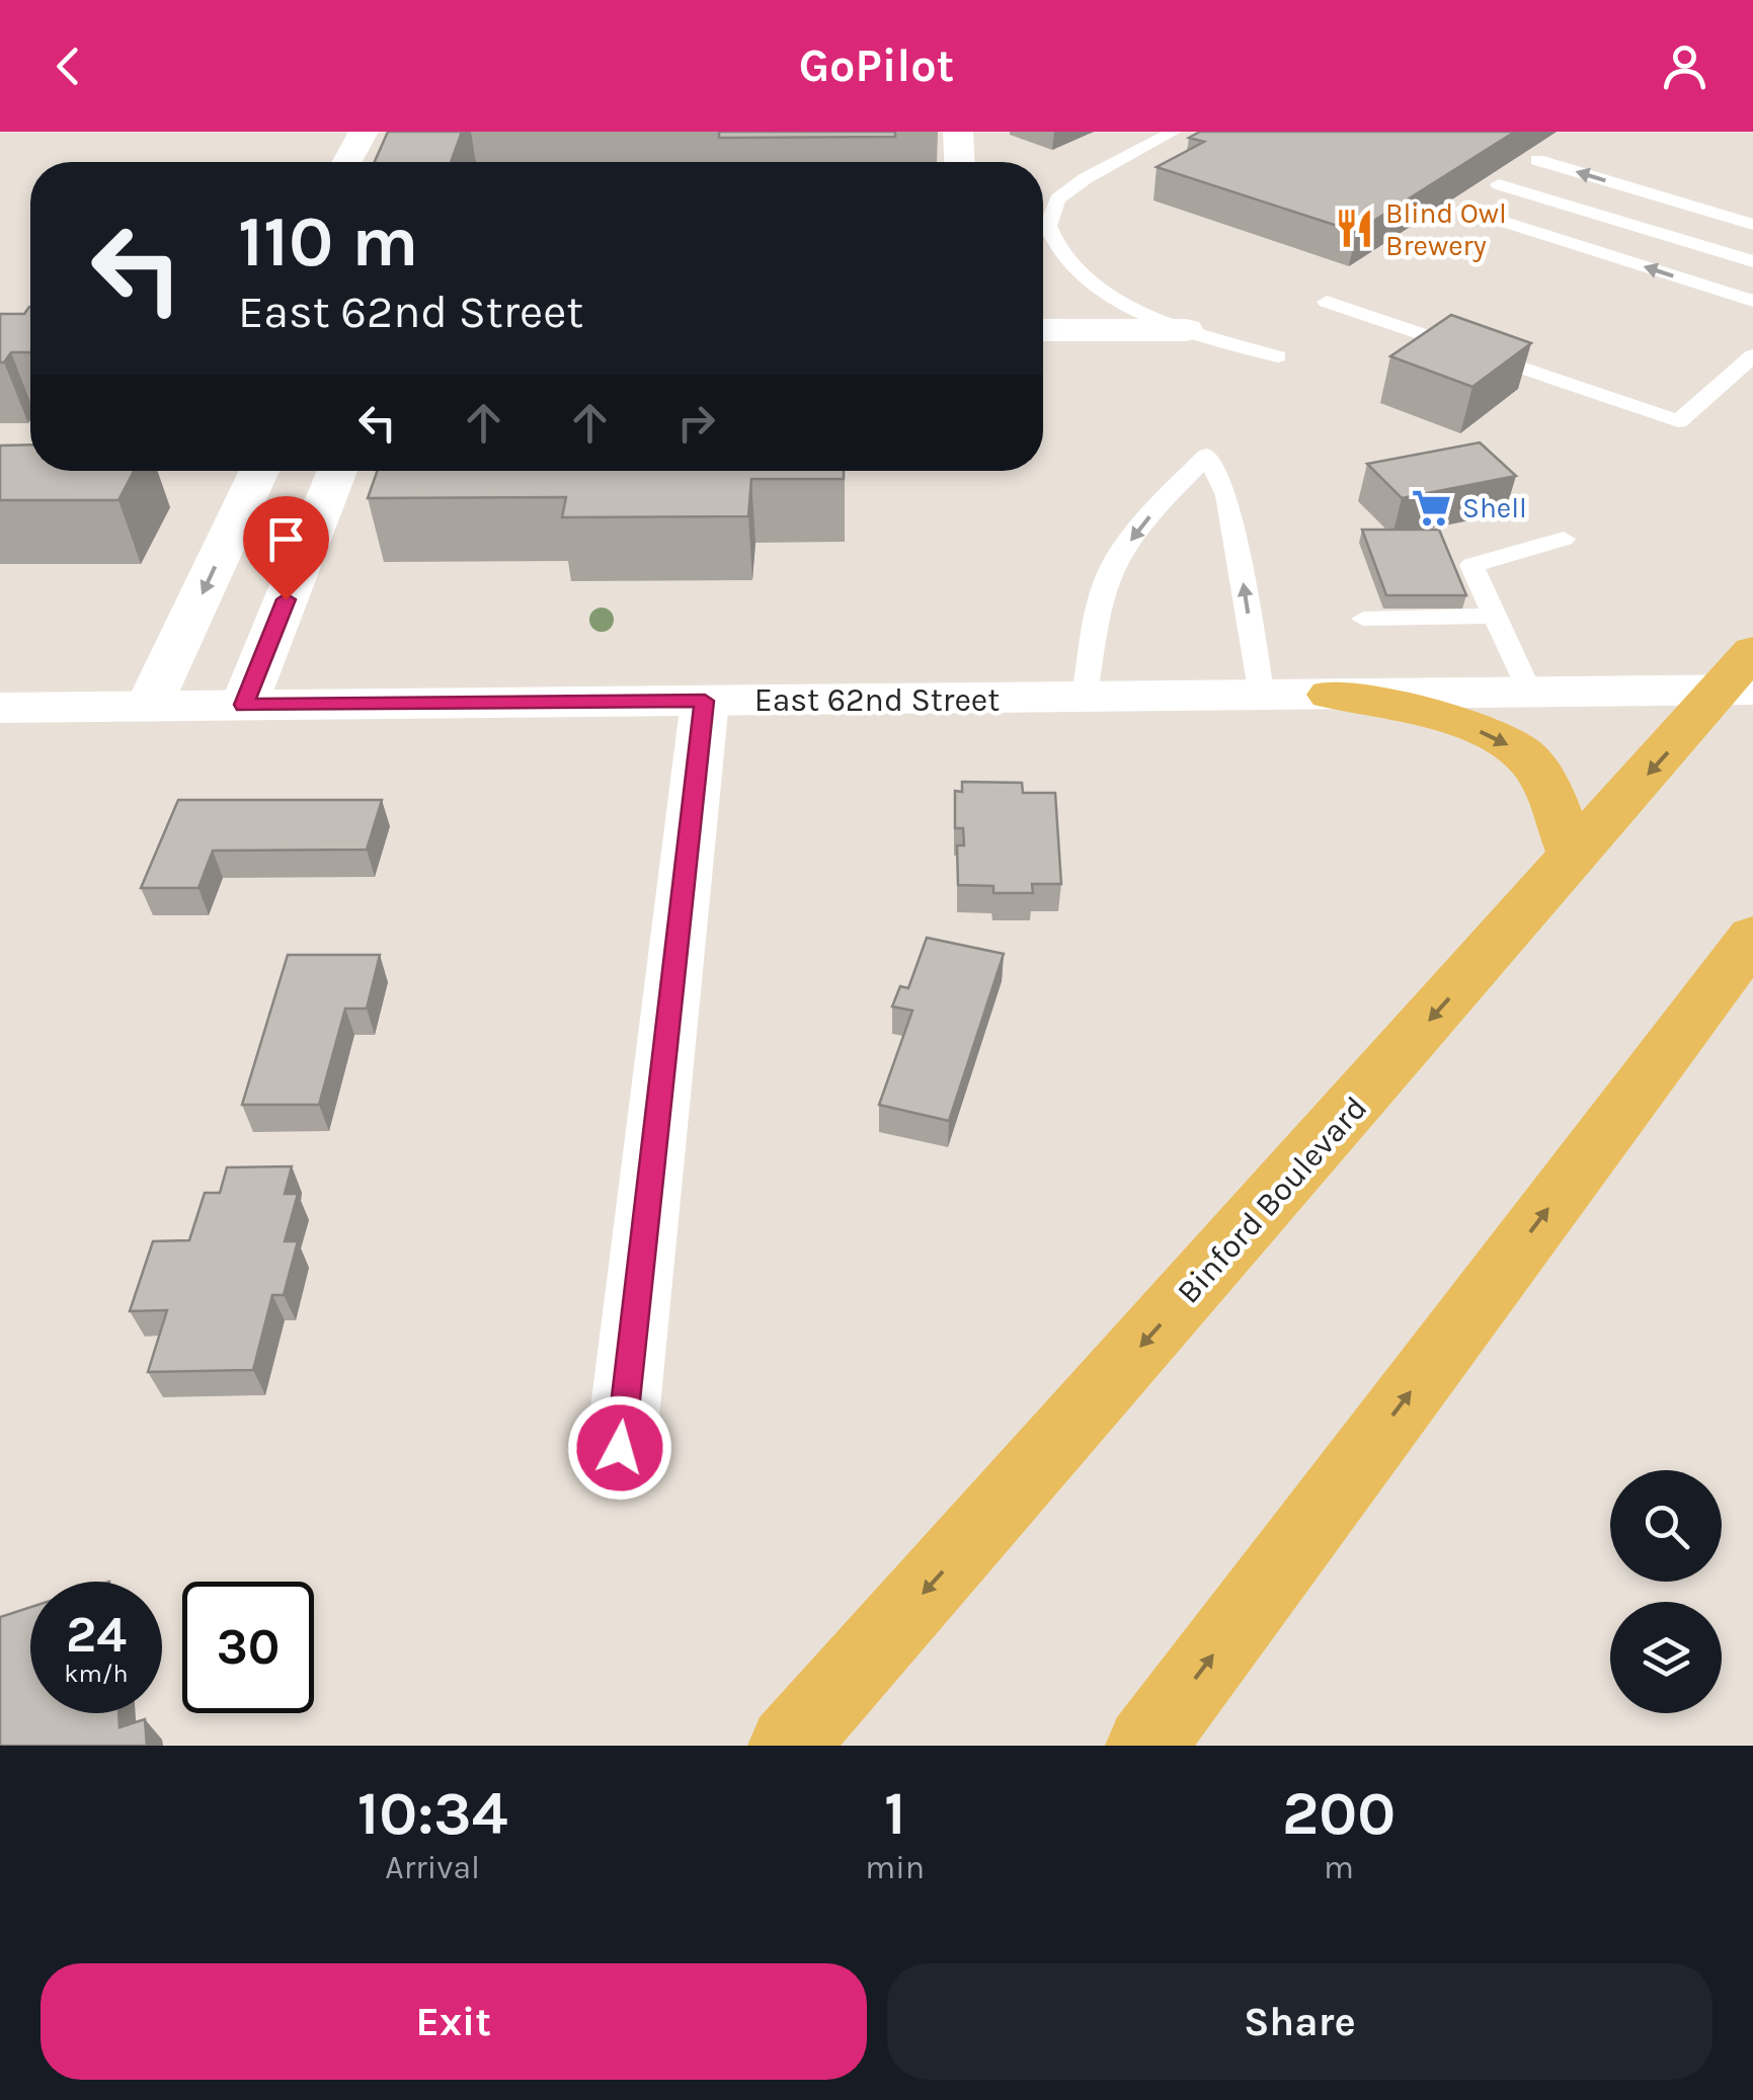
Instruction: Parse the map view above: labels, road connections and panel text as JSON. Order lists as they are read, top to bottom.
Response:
{
  "streets": {
    "main road": ["Binford Boulevard"],
    "street": ["East 62nd Street"]
  },
  "crossings": [
    ["East 62nd Street", "Binford Boulevard"]
  ],
  "places": {
    "restaurant": ["Blind Owl Brewery"],
    "supermarket": ["Shell"]
  },
  "page": {
    "header": "GoPilot",
    "turn": ["110 m", "East 62nd Street"],
    "speed": "24 km/h",
    "limit": "30",
    "eta": [
      "10:34",
      "Arrival",
      "1",
      "min",
      "200",
      "m"
    ],
    "buttons": ["Exit", "Share"]
  }
}
